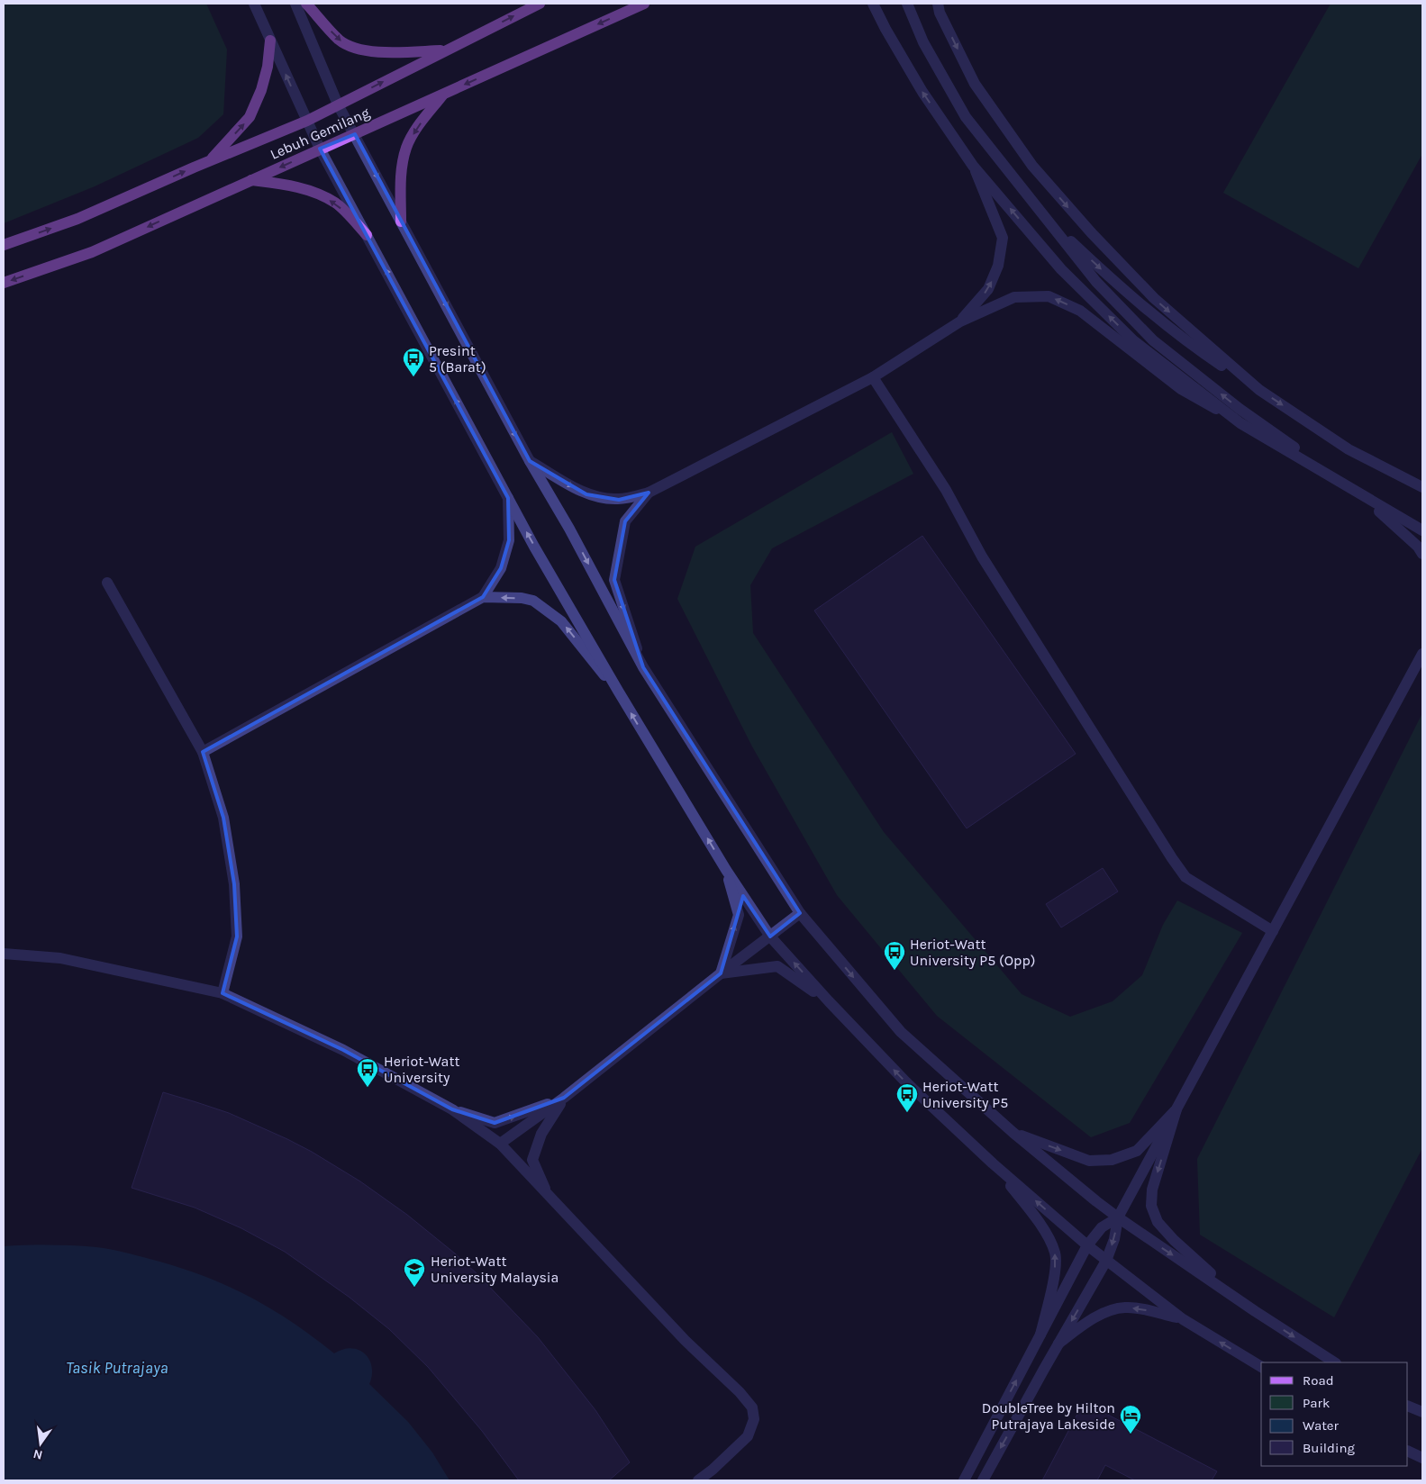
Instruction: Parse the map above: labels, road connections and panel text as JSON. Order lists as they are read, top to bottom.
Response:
{
  "streets": {
    "main road": ["Lebuh Gemilang"]
  },
  "water": ["Tasik Putrajaya"],
  "places": {
    "bus stop": [
      "Presint 5 (Barat)",
      "Heriot-Watt University P5 (Opp)",
      "Heriot-Watt University",
      "Heriot-Watt University P5"
    ],
    "school or university": ["Heriot-Watt University Malaysia"],
    "hotel": ["DoubleTree by Hilton Putrajaya Lakeside"]
  },
  "legend": [
    "Road",
    "Park",
    "Water",
    "Building"
  ],
  "north": "bottom"
}
